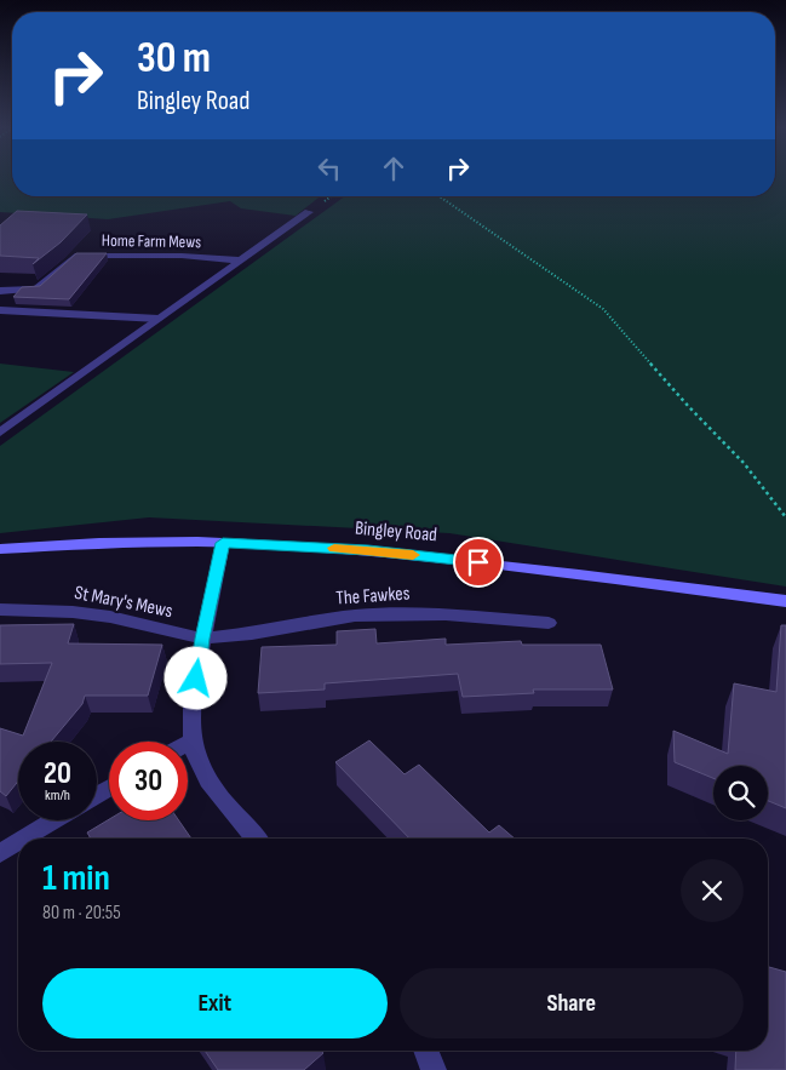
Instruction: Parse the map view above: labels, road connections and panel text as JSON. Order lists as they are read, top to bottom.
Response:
{
  "streets": {
    "street": [
      "Home Farm Mews",
      "Bingley Road",
      "The Fawkes",
      "St Mary's Mews"
    ]
  },
  "crossings": [
    ["The Fawkes", "St Mary's Mews"]
  ],
  "page": {
    "turn": ["30 m", "Bingley Road"],
    "speed": "20 km/h",
    "limit": "30",
    "heading": ["1 min", "80 m · 20:55"],
    "buttons": ["Exit", "Share"]
  }
}
